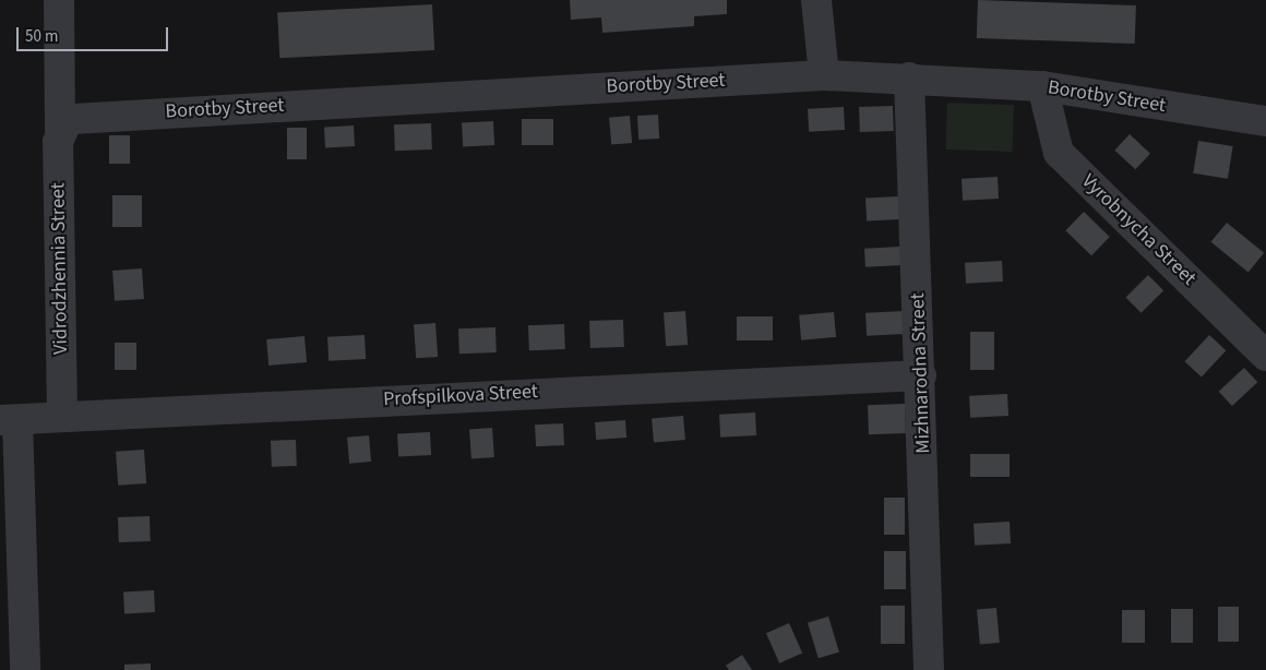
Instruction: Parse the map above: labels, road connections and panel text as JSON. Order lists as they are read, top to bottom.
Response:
{
  "streets": {
    "street": [
      "Borotby Street",
      "Vyrobnycha Street",
      "Vidrodzhennia Street",
      "Mizhnarodna Street",
      "Profspilkova Street"
    ]
  },
  "crossings": [
    ["Borotby Street", "Vyrobnycha Street"],
    ["Borotby Street", "Vidrodzhennia Street"],
    ["Borotby Street", "Mizhnarodna Street"],
    ["Vidrodzhennia Street", "Profspilkova Street"],
    ["Mizhnarodna Street", "Profspilkova Street"]
  ],
  "scale_bar": "50 m"
}
